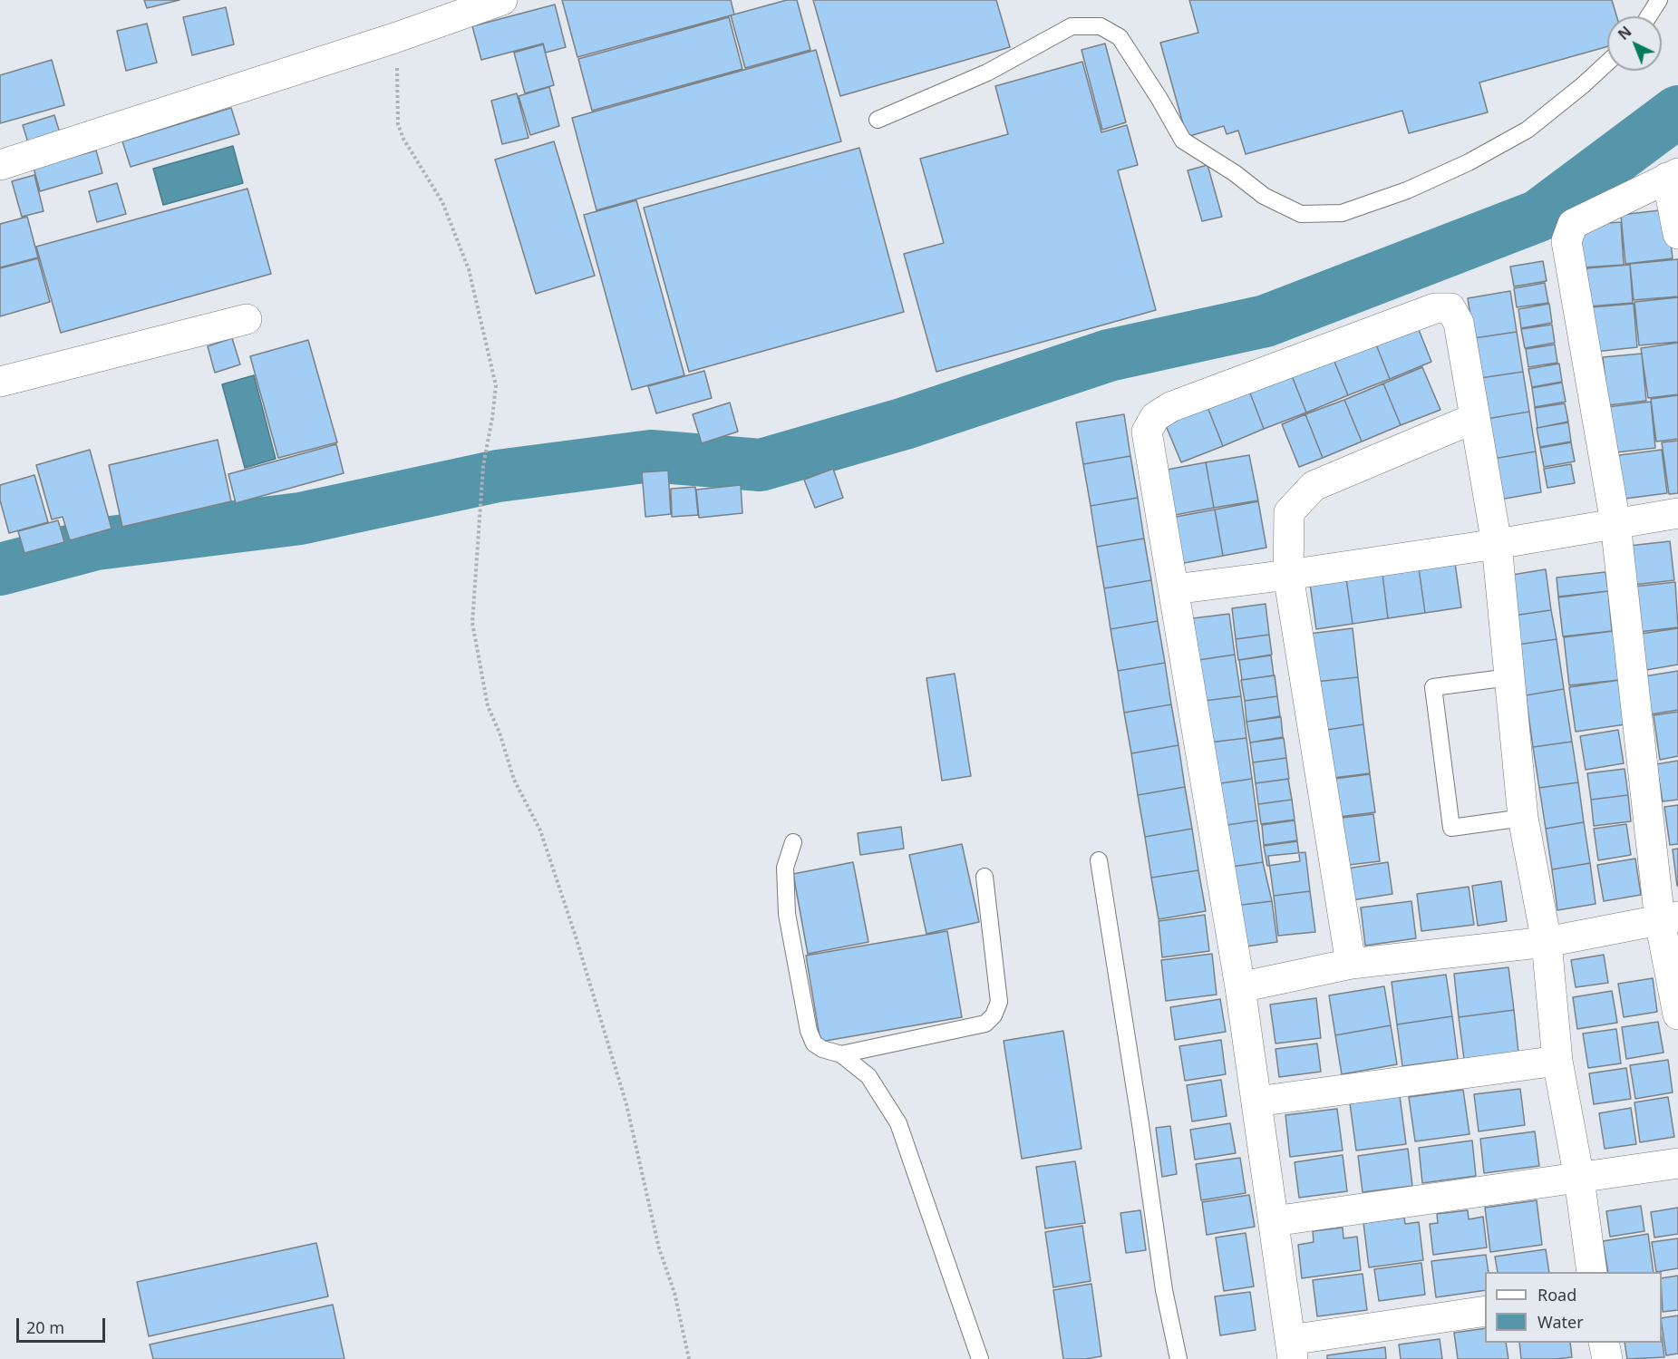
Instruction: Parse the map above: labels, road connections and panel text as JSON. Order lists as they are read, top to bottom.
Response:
{
  "legend": ["Road", "Water"],
  "scale_bar": "20 m",
  "north": "top left"
}
